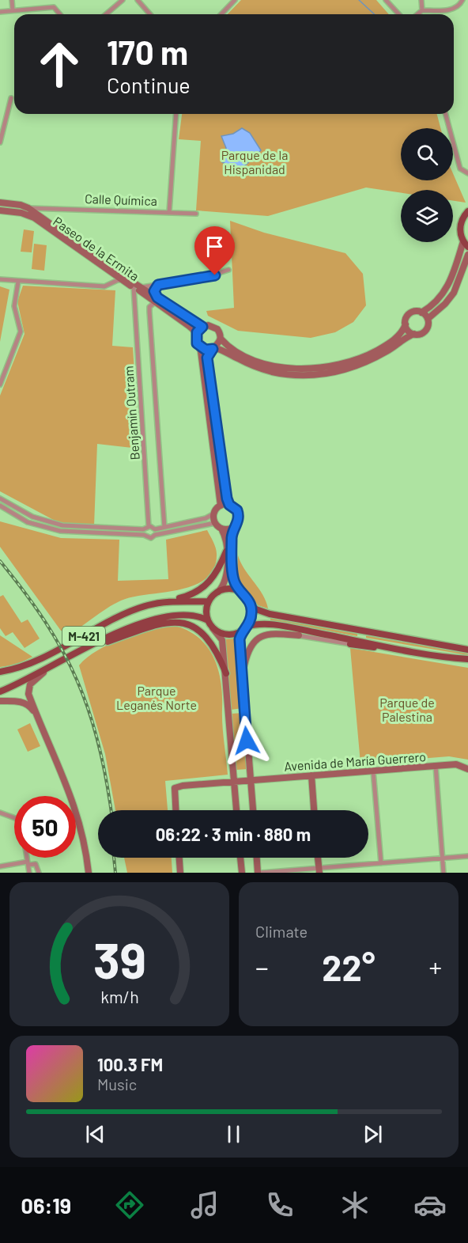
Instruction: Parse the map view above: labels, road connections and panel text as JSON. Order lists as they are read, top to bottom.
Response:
{
  "streets": {
    "main road": ["Paseo de la Ermita", "M-421", "Avenida de María Guerrero"],
    "street": ["Calle Química", "Benjamín Outram"]
  },
  "crossings": [
    ["Calle Química", "Paseo de la Ermita"],
    ["Paseo de la Ermita", "Benjamín Outram"]
  ],
  "parks": ["Parque de la Hispanidad", "Parque Leganés Norte", "Parque de Palestina"],
  "page": {
    "turn": ["170 m", "Continue"],
    "limit": "50",
    "trip": "06:22 · 3 min · 880 m",
    "tile": "Climate",
    "heat": ["−", "22°", "+"],
    "song": ["100.3 FM", "Music"],
    "tabs": "06:19",
    "gauge": ["39", "km/h"]
  }
}
